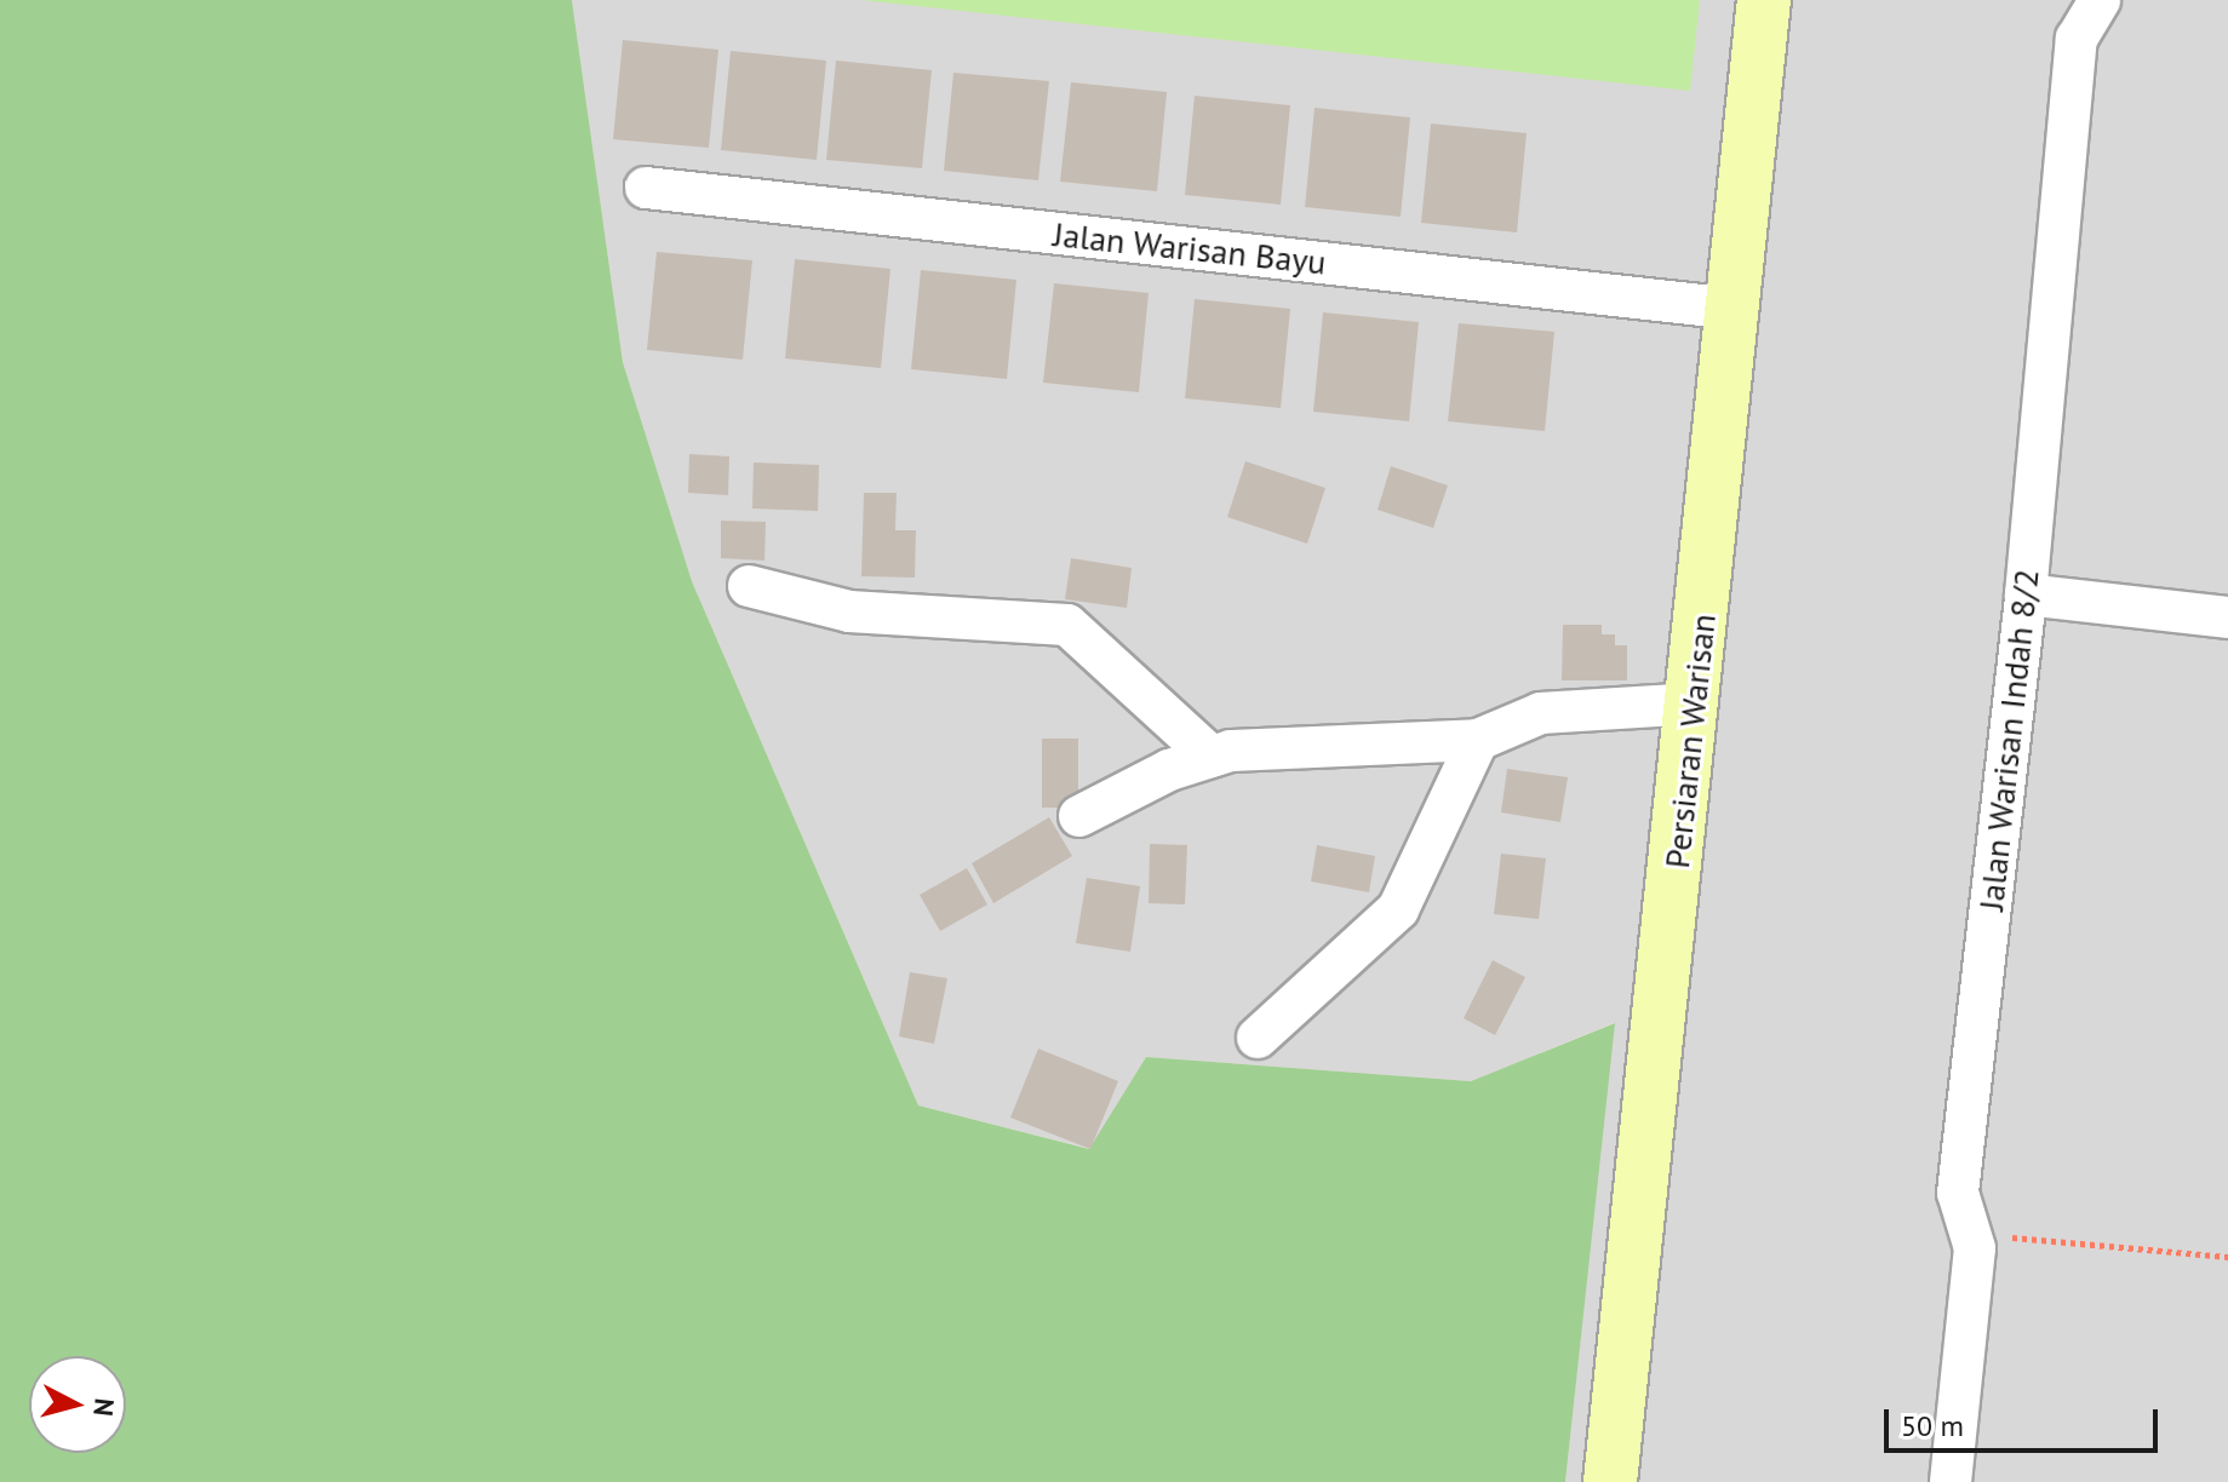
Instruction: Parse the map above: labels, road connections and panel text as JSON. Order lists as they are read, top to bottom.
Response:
{
  "streets": {
    "main road": ["Persiaran Warisan"],
    "street": ["Jalan Warisan Bayu", "Jalan Warisan Indah 8/2"]
  },
  "crossings": [
    ["Jalan Warisan Bayu", "Persiaran Warisan"]
  ],
  "scale_bar": "50 m",
  "north": "right"
}
